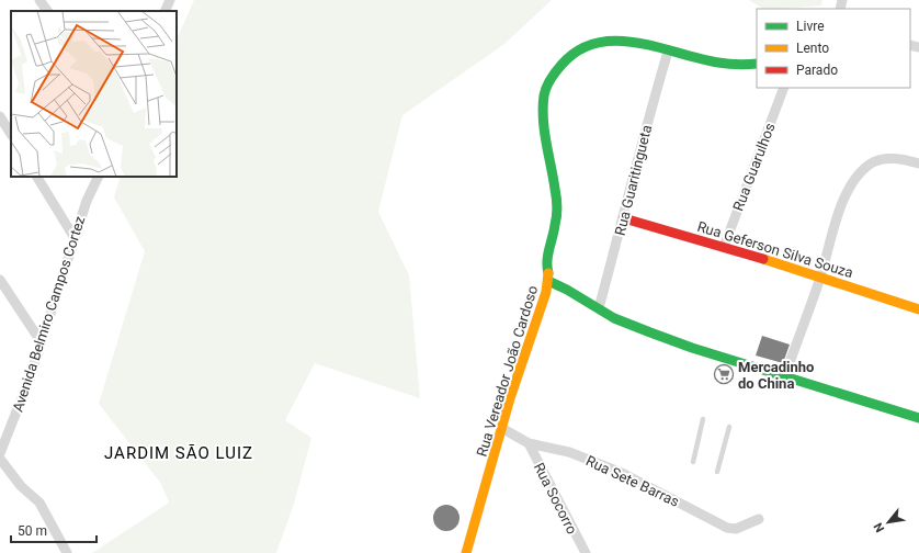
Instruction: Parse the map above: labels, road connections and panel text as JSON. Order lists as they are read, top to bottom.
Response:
{
  "streets": {
    "street": [
      "Rua Guarulhos",
      "Rua Guaritingueta",
      "Rua Geferson Silva Souza",
      "Avenida Belmiro Campos Cortez",
      "Rua Vereador João Cardoso",
      "Rua Sete Barras",
      "Rua Socorro"
    ]
  },
  "crossings": [
    ["Rua Guarulhos", "Rua Geferson Silva Souza"],
    ["Rua Guaritingueta", "Rua Geferson Silva Souza"],
    ["Rua Guaritingueta", "Rua Vereador João Cardoso"],
    ["Rua Vereador João Cardoso", "Rua Sete Barras"],
    ["Rua Sete Barras", "Rua Socorro"]
  ],
  "districts": ["JARDIM SÃO LUIZ"],
  "places": {
    "supermarket": ["Mercadinho do China"]
  },
  "legend": ["Livre", "Lento", "Parado"],
  "scale_bar": "50 m",
  "north": "bottom left"
}
